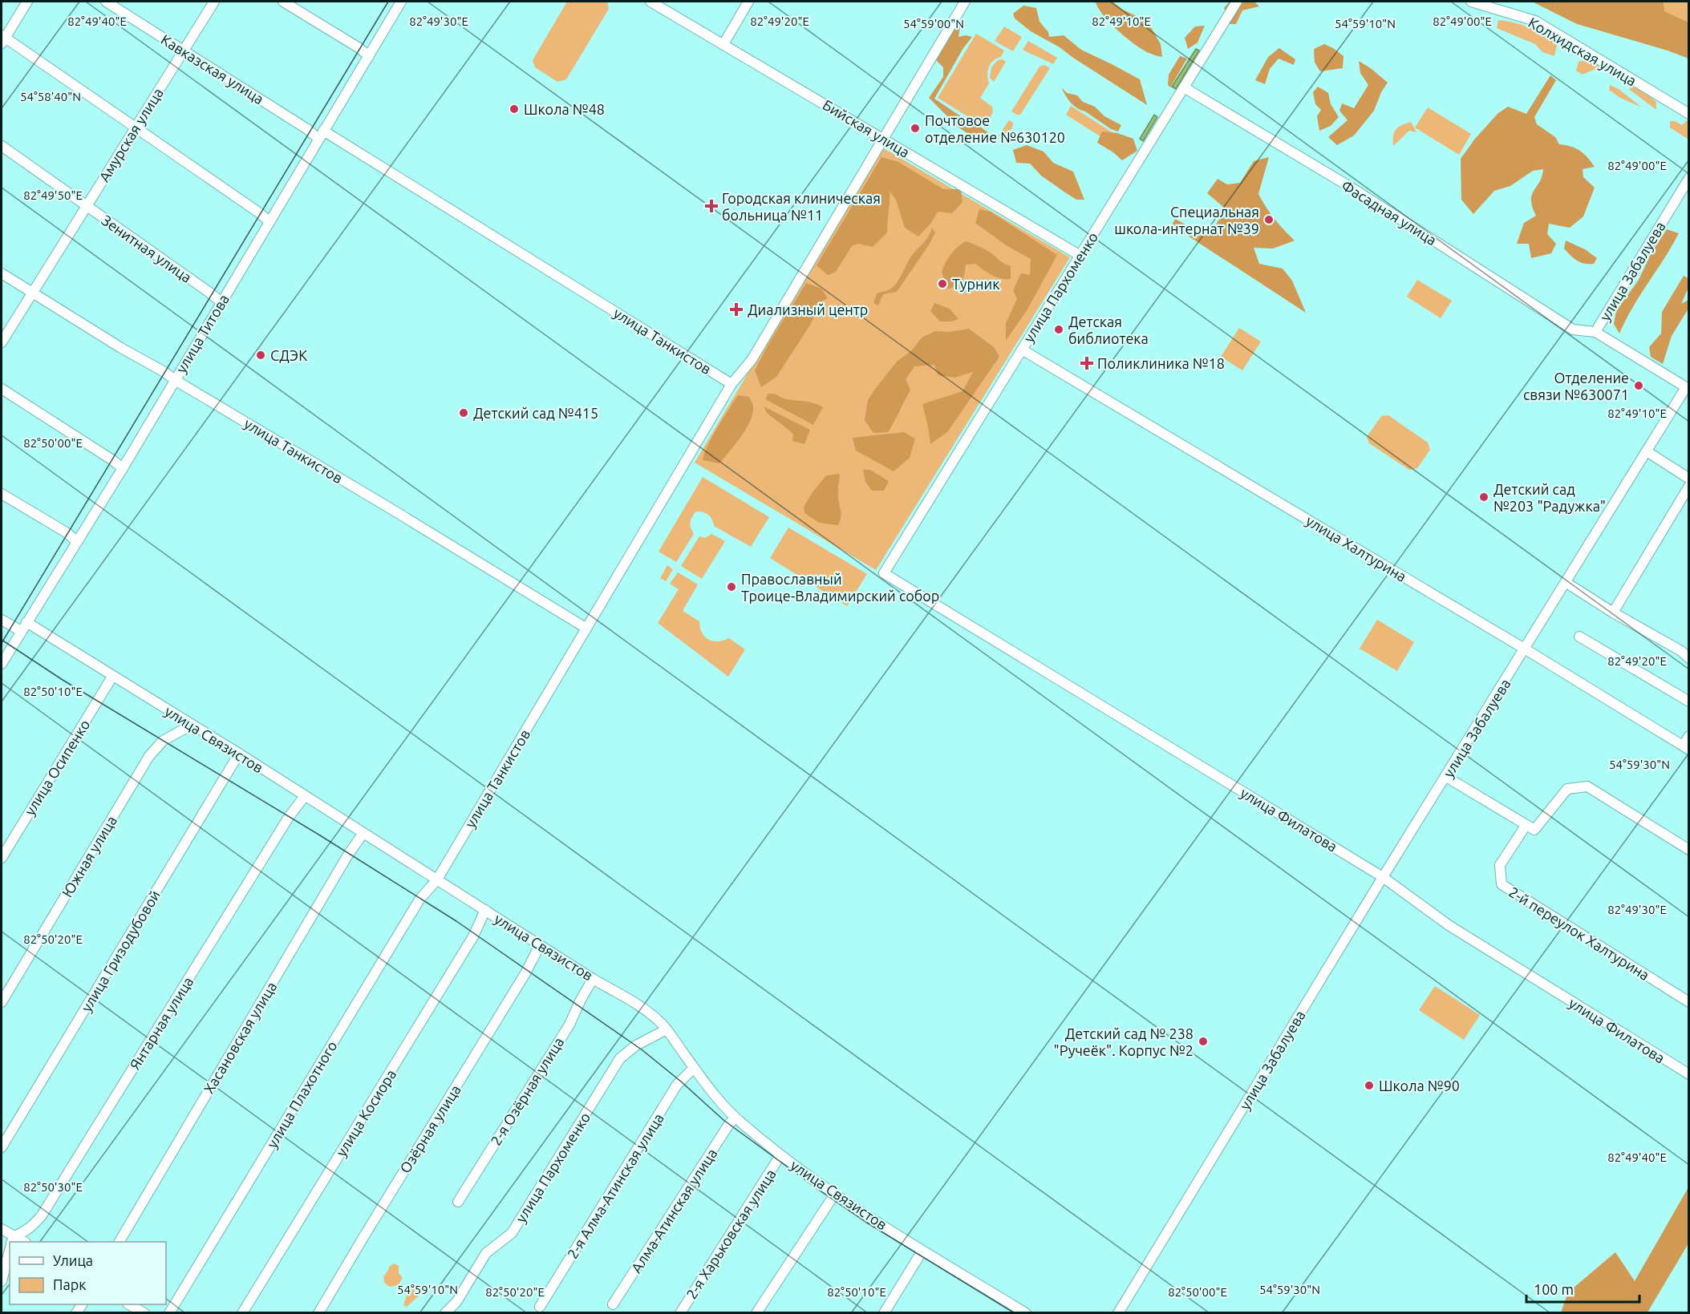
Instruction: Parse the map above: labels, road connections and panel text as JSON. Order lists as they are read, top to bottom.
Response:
{
  "streets": {
    "street": [
      "Колхидская улица",
      "Кавказская улица",
      "Бийская улица",
      "Амурская улица",
      "Фасадная улица",
      "Зенитная улица",
      "улица Забалуева",
      "улица Пархоменко",
      "улица Титова",
      "улица Танкистов",
      "улица Халтурина",
      "улица Связистов",
      "улица Осипенко",
      "улица Филатова",
      "Южная улица",
      "2-й переулок Халтурина",
      "улица Гризодубовой",
      "Янтарная улица",
      "Хасановская улица",
      "2-я Озёрная улица",
      "улица Плахотного",
      "улица Косиора",
      "Озёрная улица",
      "2-я Алма-Атинская улица",
      "Алма-Атинская улица",
      "2-я Харьковская улица"
    ]
  },
  "crossings": [
    ["Кавказская улица", "Амурская улица"],
    ["Кавказская улица", "улица Титова"],
    ["Кавказская улица", "улица Танкистов"],
    ["Бийская улица", "улица Пархоменко"],
    ["Бийская улица", "улица Танкистов"],
    ["Амурская улица", "Зенитная улица"],
    ["Амурская улица", "улица Танкистов"],
    ["Фасадная улица", "улица Забалуева"],
    ["Фасадная улица", "улица Пархоменко"],
    ["Зенитная улица", "улица Титова"],
    ["улица Забалуева", "улица Халтурина"],
    ["улица Забалуева", "улица Филатова"],
    ["улица Пархоменко", "улица Халтурина"],
    ["улица Пархоменко", "улица Связистов"],
    ["улица Пархоменко", "улица Филатова"],
    ["улица Титова", "улица Танкистов"],
    ["улица Титова", "улица Связистов"],
    ["улица Танкистов", "улица Связистов"],
    ["улица Танкистов", "улица Плахотного"],
    ["улица Связистов", "улица Осипенко"],
    ["улица Связистов", "Южная улица"],
    ["улица Связистов", "улица Гризодубовой"],
    ["улица Связистов", "Янтарная улица"],
    ["улица Связистов", "Хасановская улица"],
    ["улица Связистов", "2-я Озёрная улица"],
    ["улица Связистов", "улица Плахотного"],
    ["улица Связистов", "улица Косиора"],
    ["улица Связистов", "Озёрная улица"],
    ["улица Связистов", "2-я Алма-Атинская улица"],
    ["улица Связистов", "Алма-Атинская улица"],
    ["улица Связистов", "2-я Харьковская улица"]
  ],
  "places": {
    "other": [
      "Школа №48",
      "Почтовое отделение №630120",
      "Специальная школа-интернат №39",
      "Турник",
      "Детская библиотека",
      "СДЭК",
      "Отделение связи №630071",
      "Детский сад №415",
      "Детский сад №203 \"Радужка\"",
      "Православный Троице-Владимирский собор",
      "Детский сад № 238 \"Ручеёк\". Корпус №2",
      "Школа №90"
    ],
    "health": ["Городская клиническая больница №11", "Диализный центр", "Поликлиника №18"]
  },
  "legend": ["Улица", "Парк"],
  "scale_bar": "100 m",
  "coordinates": [
    "82°49'30\"E",
    "82°49'20\"E",
    "82°49'10\"E",
    "82°49'40\"E",
    "82°49'00\"E",
    "54°59'00\"N",
    "54°59'10\"N",
    "54°58'40\"N",
    "82°49'50\"E",
    "82°50'00\"E",
    "82°50'10\"E",
    "54°59'30\"N",
    "82°50'20\"E",
    "82°50'30\"E"
  ]
}
